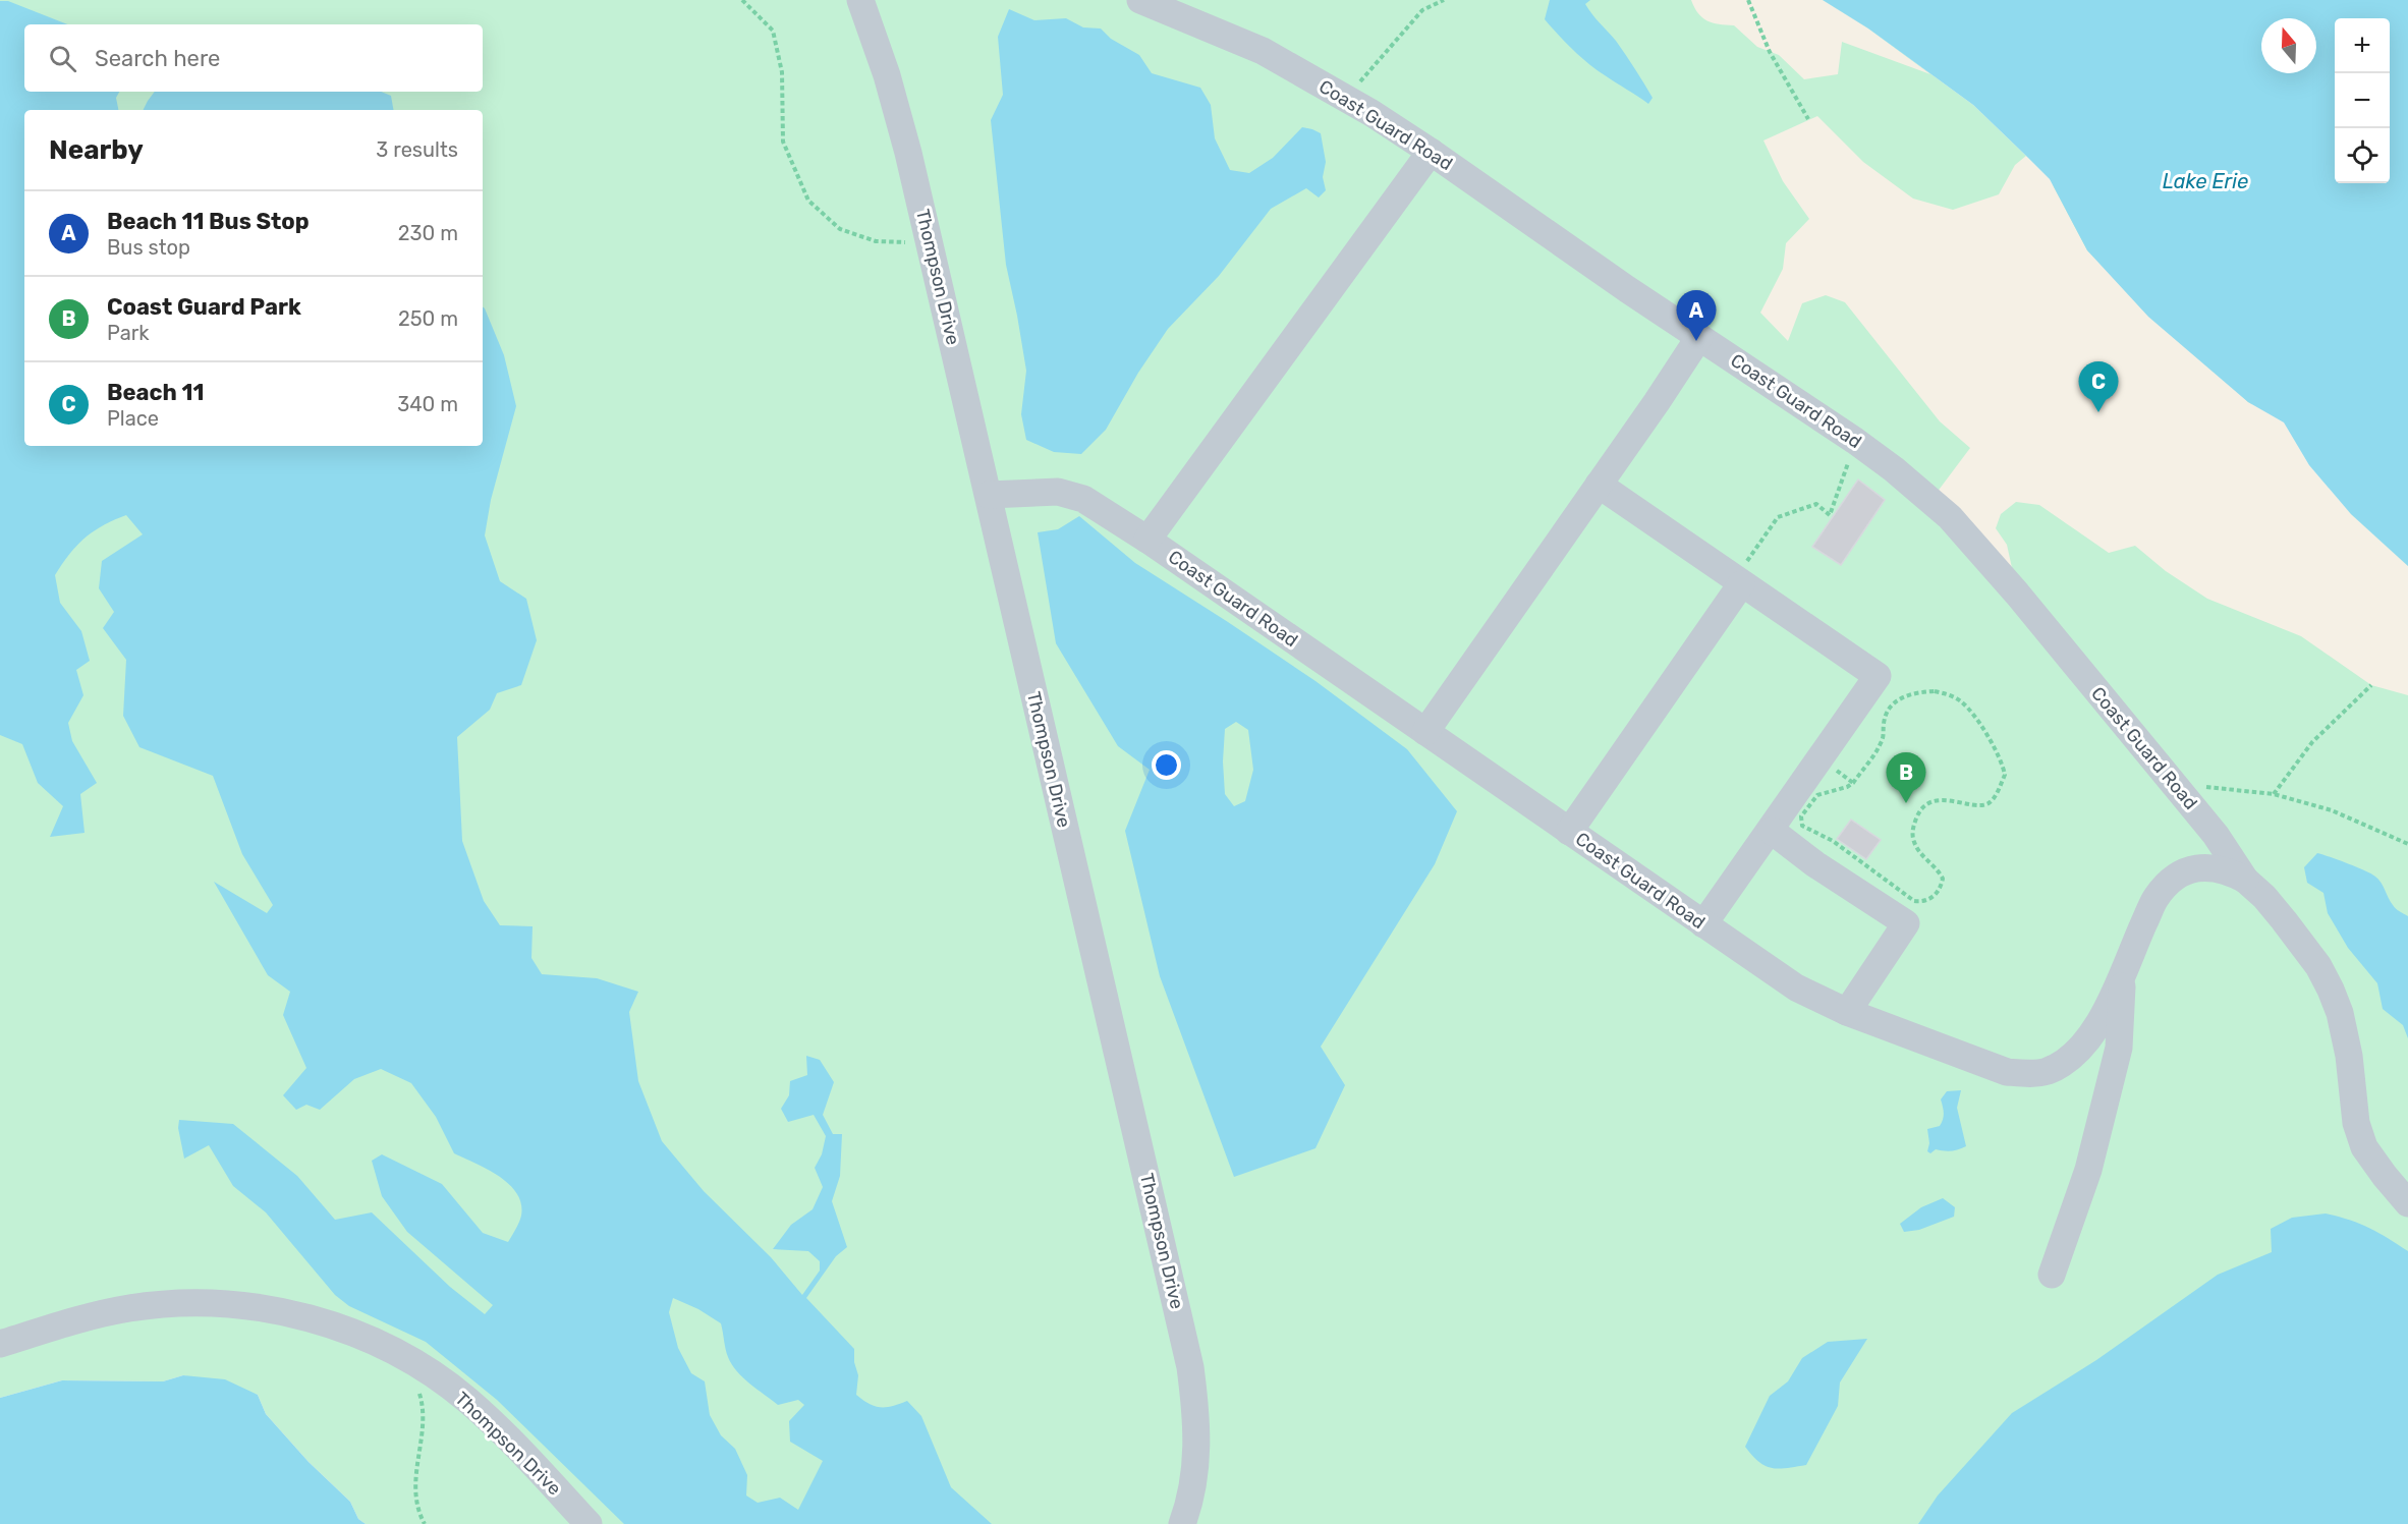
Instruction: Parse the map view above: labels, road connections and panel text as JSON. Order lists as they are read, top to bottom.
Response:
{
  "streets": {
    "street": ["Coast Guard Road", "Thompson Drive"]
  },
  "crossings": [
    ["Coast Guard Road", "Thompson Drive"]
  ],
  "water": ["Lake Erie"],
  "north": "top",
  "page": {
    "map_buttons": ["+", "−"],
    "search": "Search here",
    "heading": ["Nearby", "3 results"],
    "list": [
      {
        "mark": "A",
        "name": "Beach 11 Bus Stop",
        "note": "Bus stop",
        "value": "230 m"
      },
      {
        "mark": "B",
        "name": "Coast Guard Park",
        "note": "Park",
        "value": "250 m"
      },
      {
        "mark": "C",
        "name": "Beach 11",
        "note": "Place",
        "value": "340 m"
      }
    ],
    "pins": ["A", "C", "B"]
  }
}
